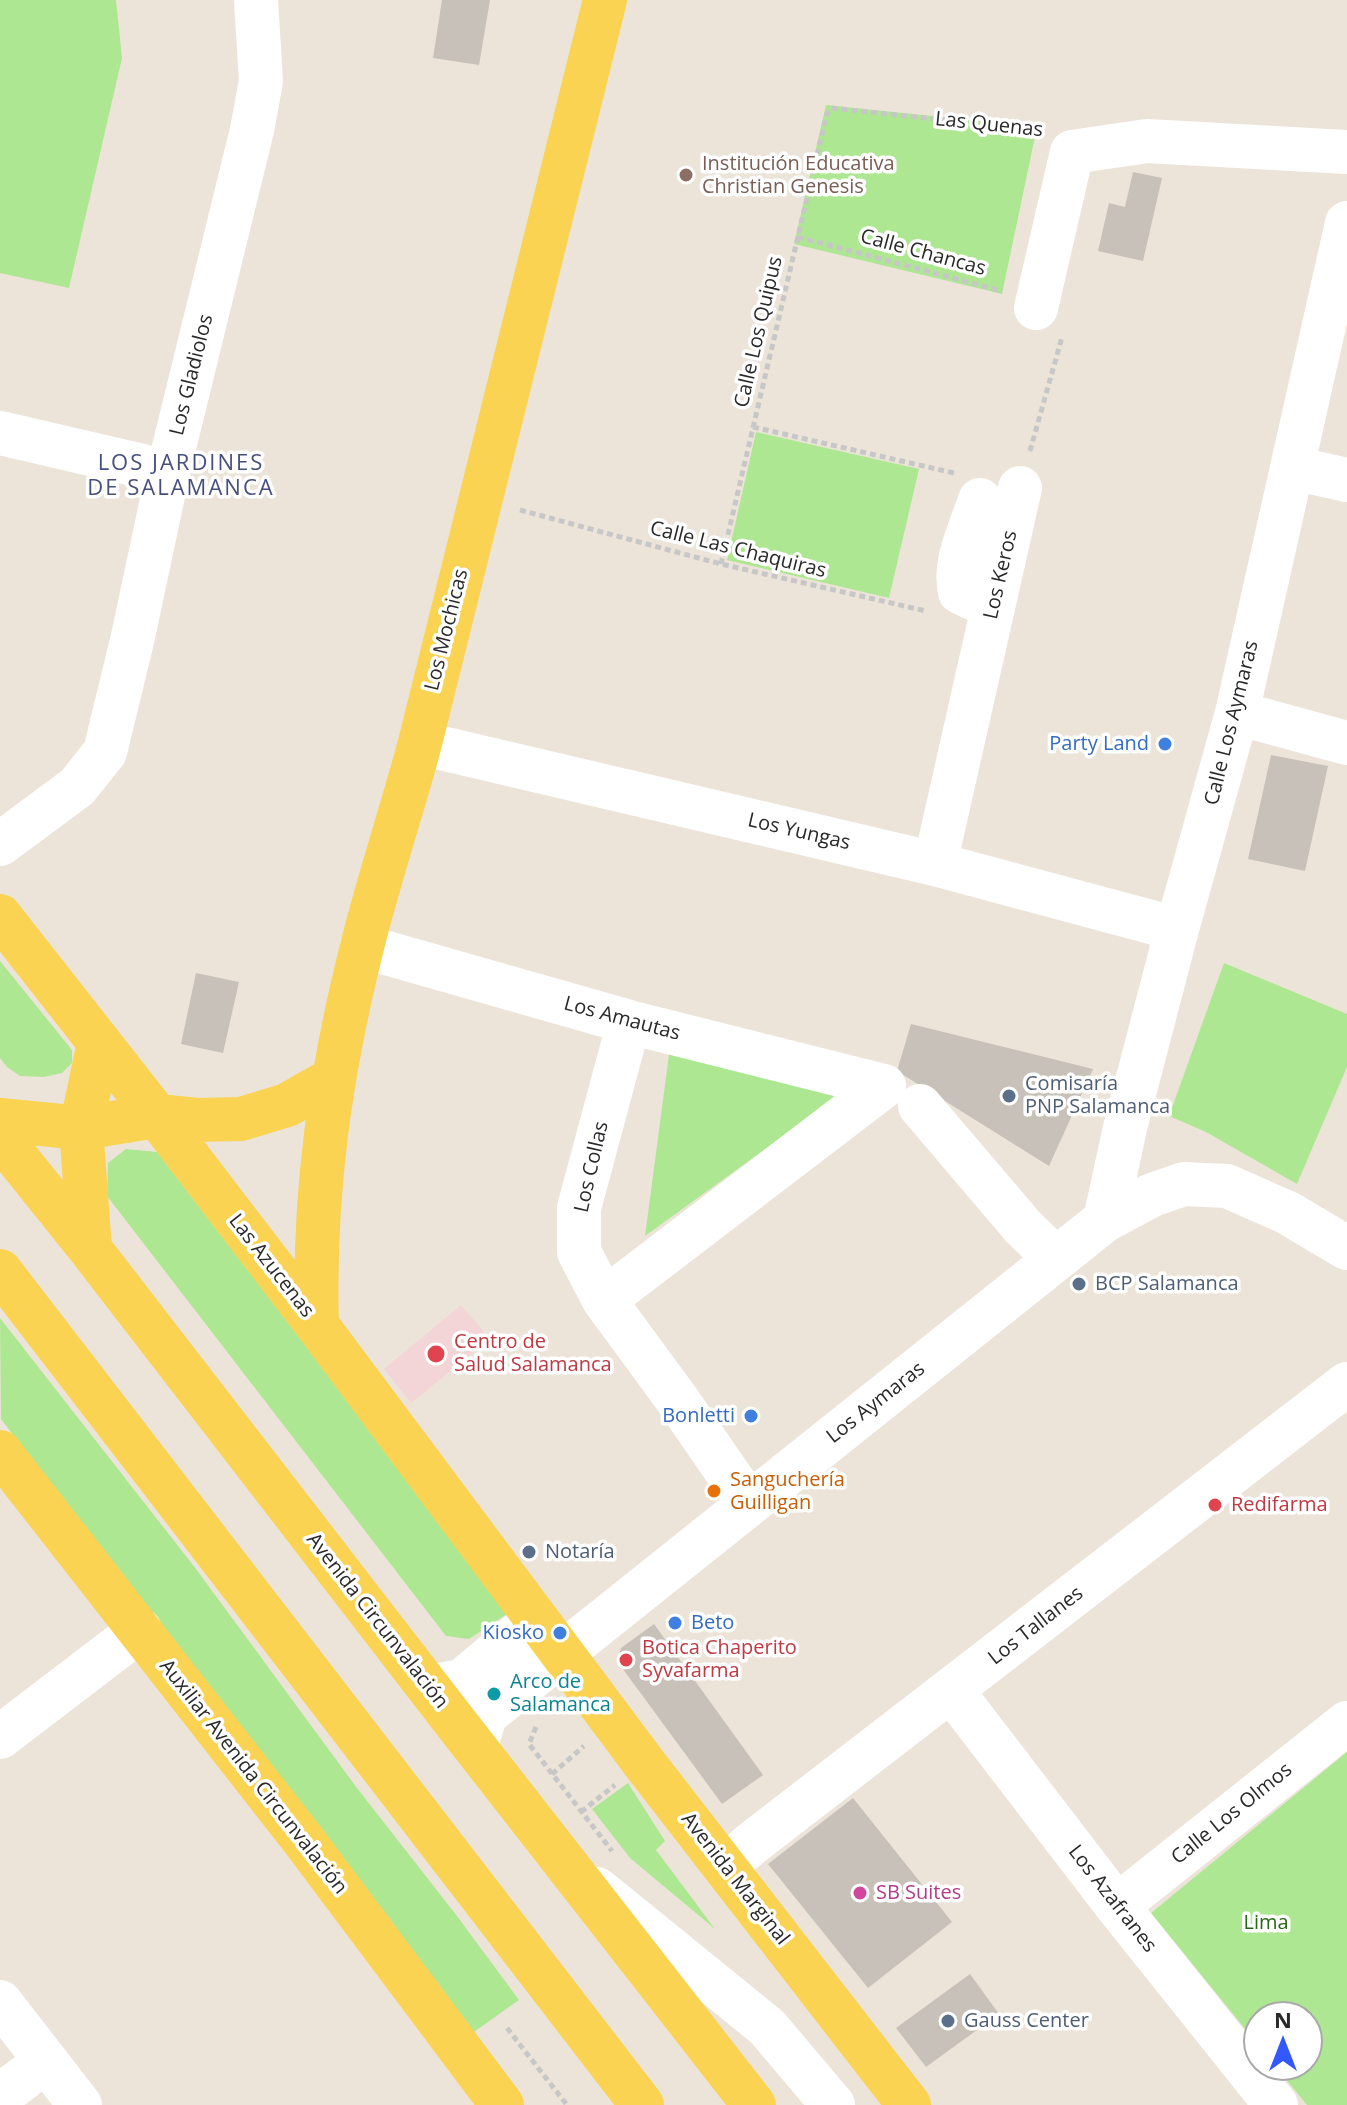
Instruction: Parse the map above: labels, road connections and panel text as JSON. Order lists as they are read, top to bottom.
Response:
{
  "streets": {
    "main road": [
      "Los Mochicas",
      "Las Azucenas",
      "Avenida Circunvalación",
      "Auxiliar Avenida Circunvalación",
      "Avenida Marginal"
    ],
    "street": [
      "Los Gladiolos",
      "Los Keros",
      "Calle Los Aymaras",
      "Los Yungas",
      "Los Amautas",
      "Los Collas",
      "Los Aymaras",
      "Los Tallanes",
      "Calle Los Olmos",
      "Los Azafranes"
    ],
    "path": [
      "Las Quenas",
      "Calle Chancas",
      "Calle Los Quipus",
      "Calle Las Chaquiras"
    ]
  },
  "crossings": [
    ["Las Quenas", "Calle Los Quipus"],
    ["Calle Chancas", "Calle Los Quipus"],
    ["Calle Los Quipus", "Calle Las Chaquiras"],
    ["Calle Las Chaquiras", "Los Keros"],
    ["Calle Las Chaquiras", "Los Mochicas"],
    ["Los Keros", "Los Yungas"],
    ["Los Mochicas", "Los Yungas"],
    ["Los Mochicas", "Los Amautas"],
    ["Los Mochicas", "Las Azucenas"],
    ["Calle Los Aymaras", "Los Yungas"],
    ["Calle Los Aymaras", "Los Aymaras"],
    ["Los Amautas", "Los Collas"],
    ["Los Collas", "Los Aymaras"],
    ["Las Azucenas", "Los Aymaras"],
    ["Las Azucenas", "Avenida Marginal"],
    ["Los Aymaras", "Avenida Circunvalación"],
    ["Los Aymaras", "Avenida Marginal"],
    ["Los Tallanes", "Avenida Marginal"],
    ["Los Tallanes", "Los Azafranes"],
    ["Calle Los Olmos", "Los Azafranes"]
  ],
  "districts": ["LOS JARDINES DE SALAMANCA"],
  "parks": ["Lima"],
  "places": [
    "Institución Educativa Christian Genesis",
    "Party Land",
    "Comisaría PNP Salamanca",
    "BCP Salamanca",
    "Centro de Salud Salamanca",
    "Bonletti",
    "Sanguchería Guilligan",
    "Redifarma",
    "Notaría",
    "Beto",
    "Kiosko",
    "Botica Chaperito Syvafarma",
    "Arco de Salamanca",
    "SB Suites",
    "Gauss Center"
  ],
  "north": "top"
}
